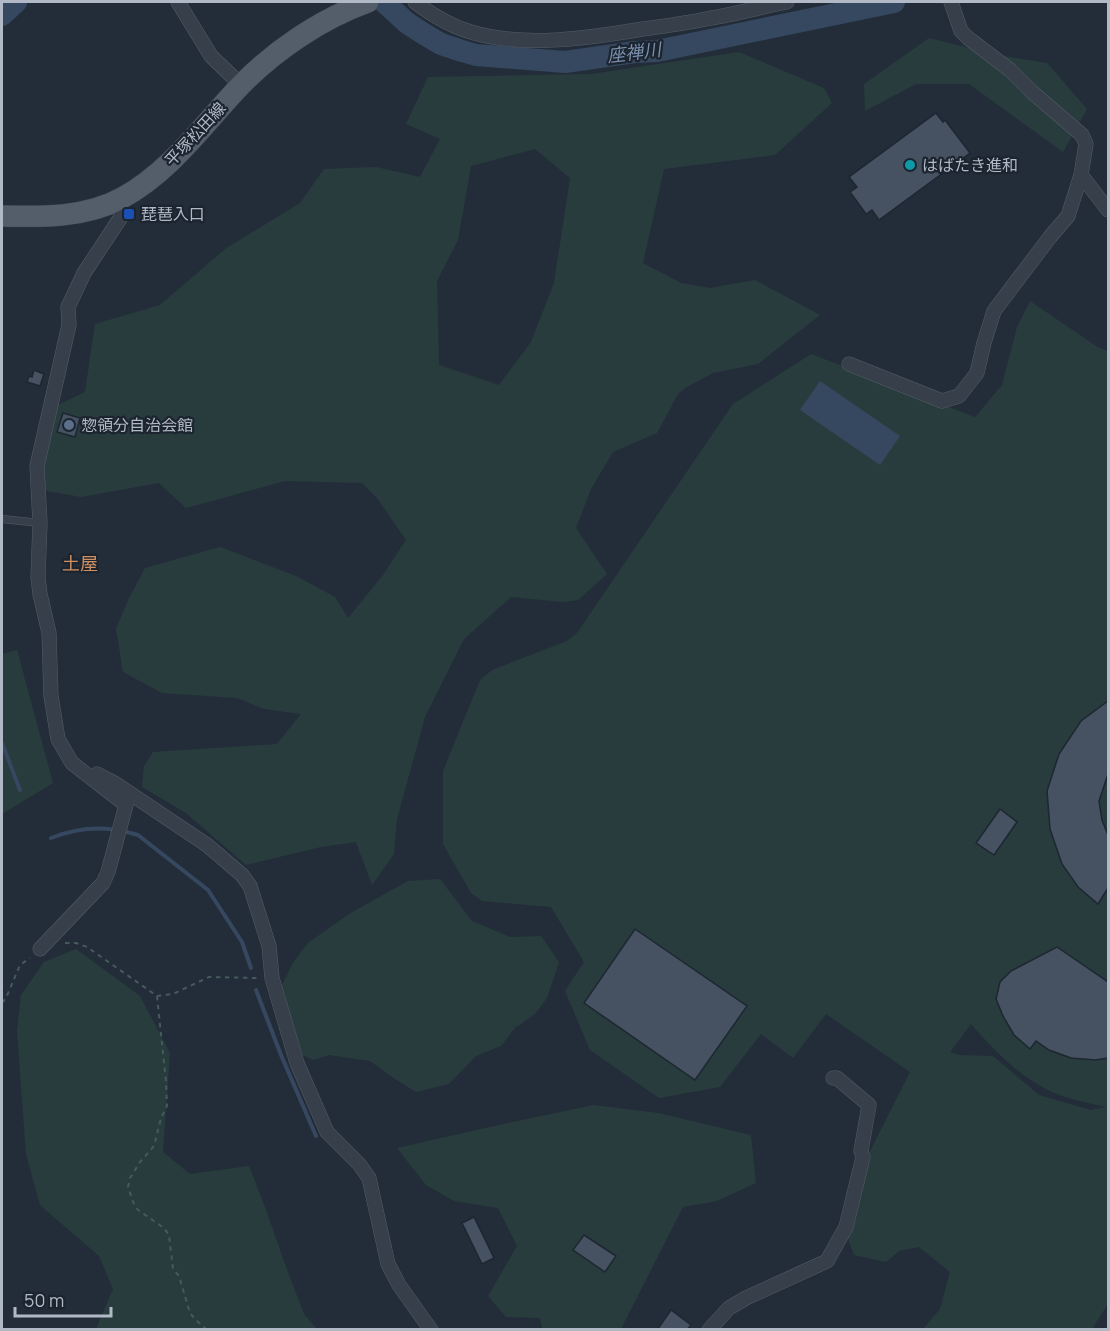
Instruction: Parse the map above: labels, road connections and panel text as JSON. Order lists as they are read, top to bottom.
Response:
{
  "streets": {
    "main road": ["平塚松田線"]
  },
  "districts": ["土屋"],
  "water": ["座禅川"],
  "places": {
    "other": ["はばたき進和", "惣領分自治会館"],
    "transit": ["琵琶入口"]
  },
  "scale_bar": "50 m"
}
